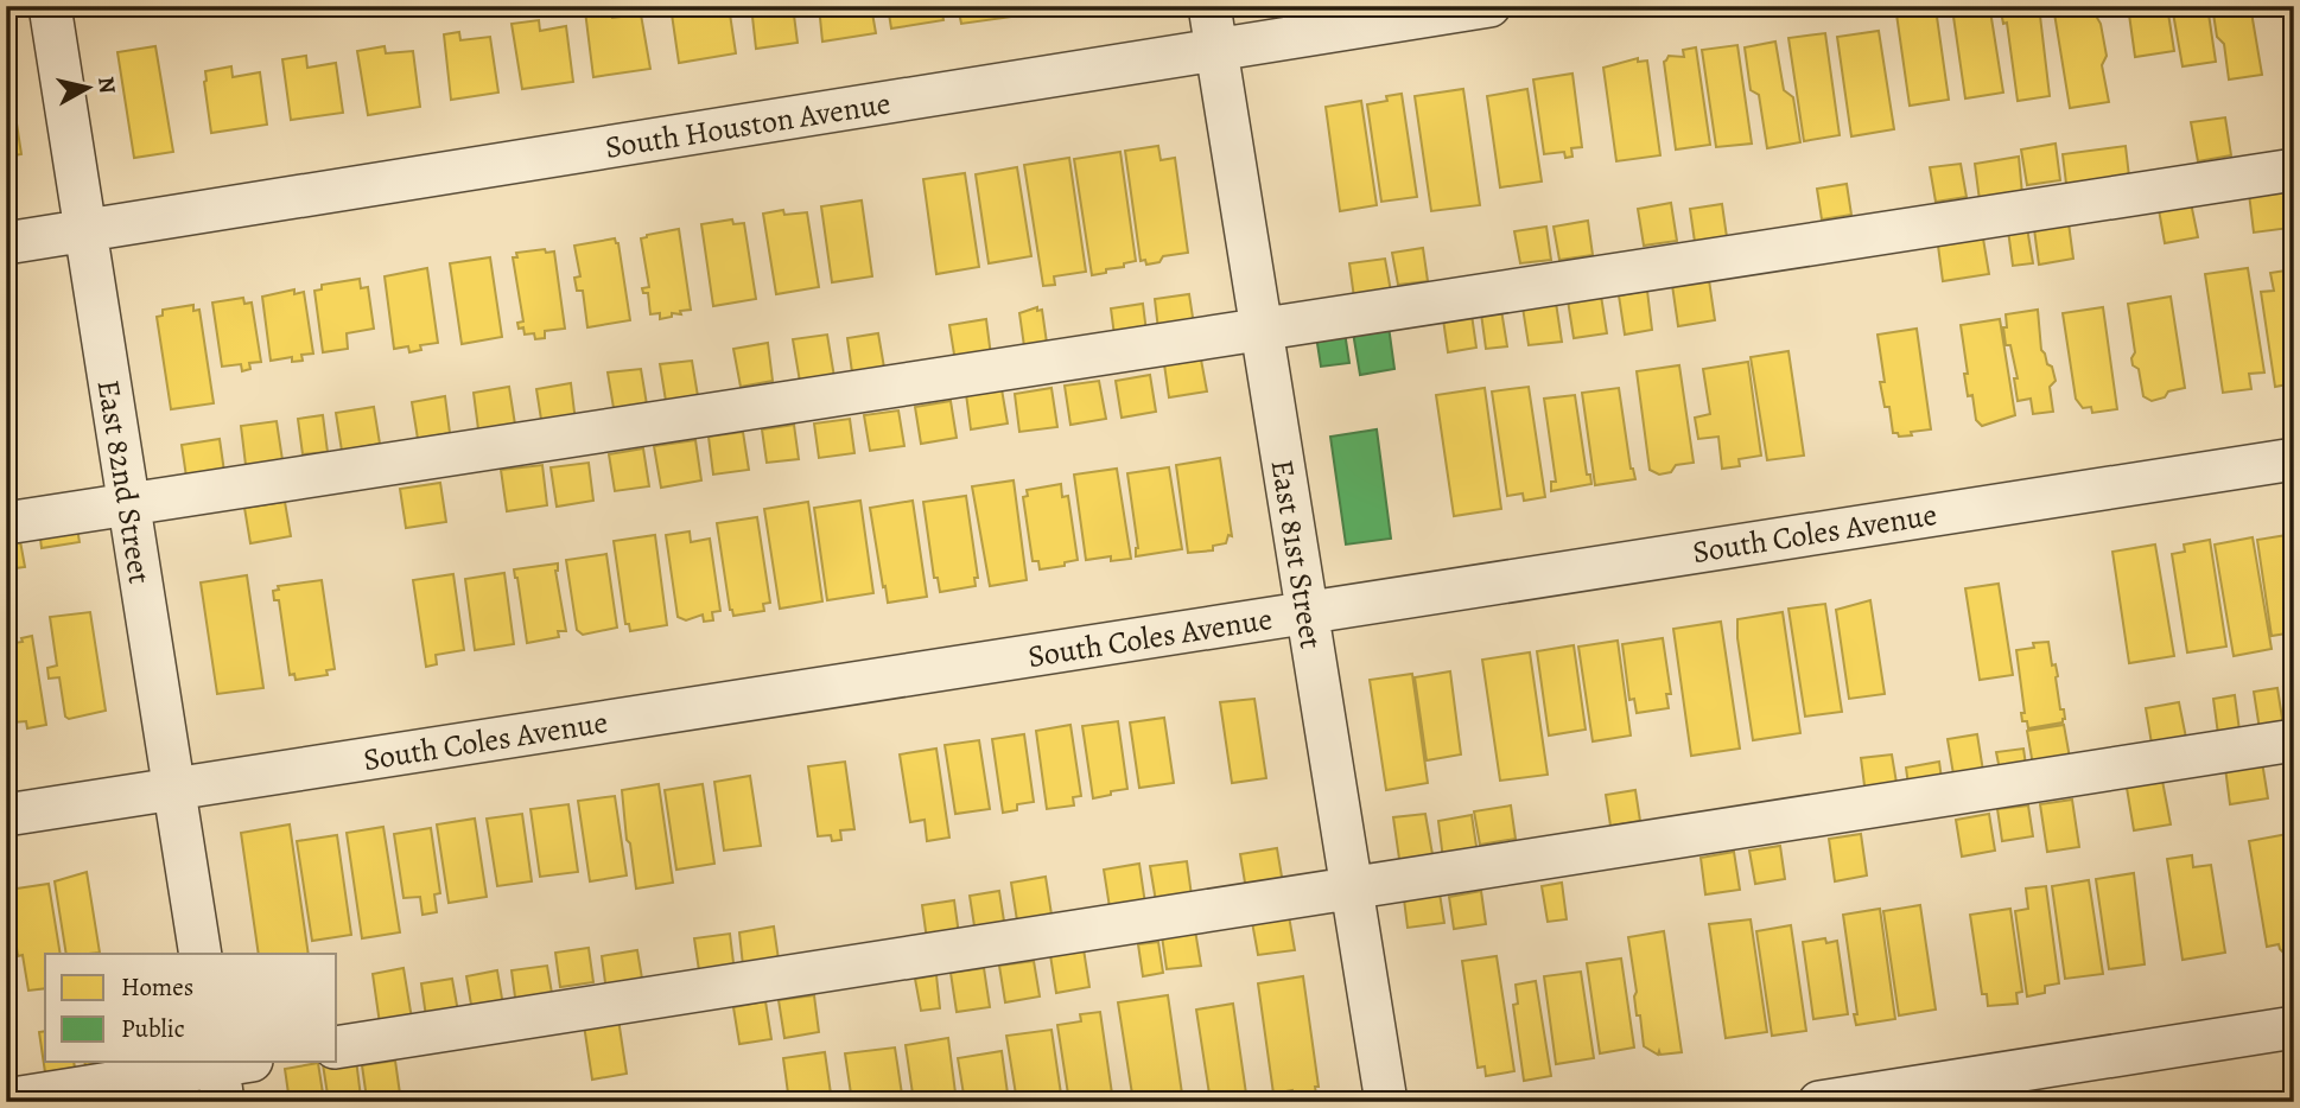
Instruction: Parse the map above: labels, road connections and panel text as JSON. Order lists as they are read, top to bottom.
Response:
{
  "streets": {
    "street": [
      "South Houston Avenue",
      "East 82nd Street",
      "South Coles Avenue",
      "East 81st Street"
    ]
  },
  "crossings": [
    ["South Houston Avenue", "East 82nd Street"],
    ["South Houston Avenue", "East 81st Street"],
    ["East 82nd Street", "South Coles Avenue"],
    ["South Coles Avenue", "East 81st Street"]
  ],
  "legend": ["Homes", "Public"],
  "north": "right"
}
